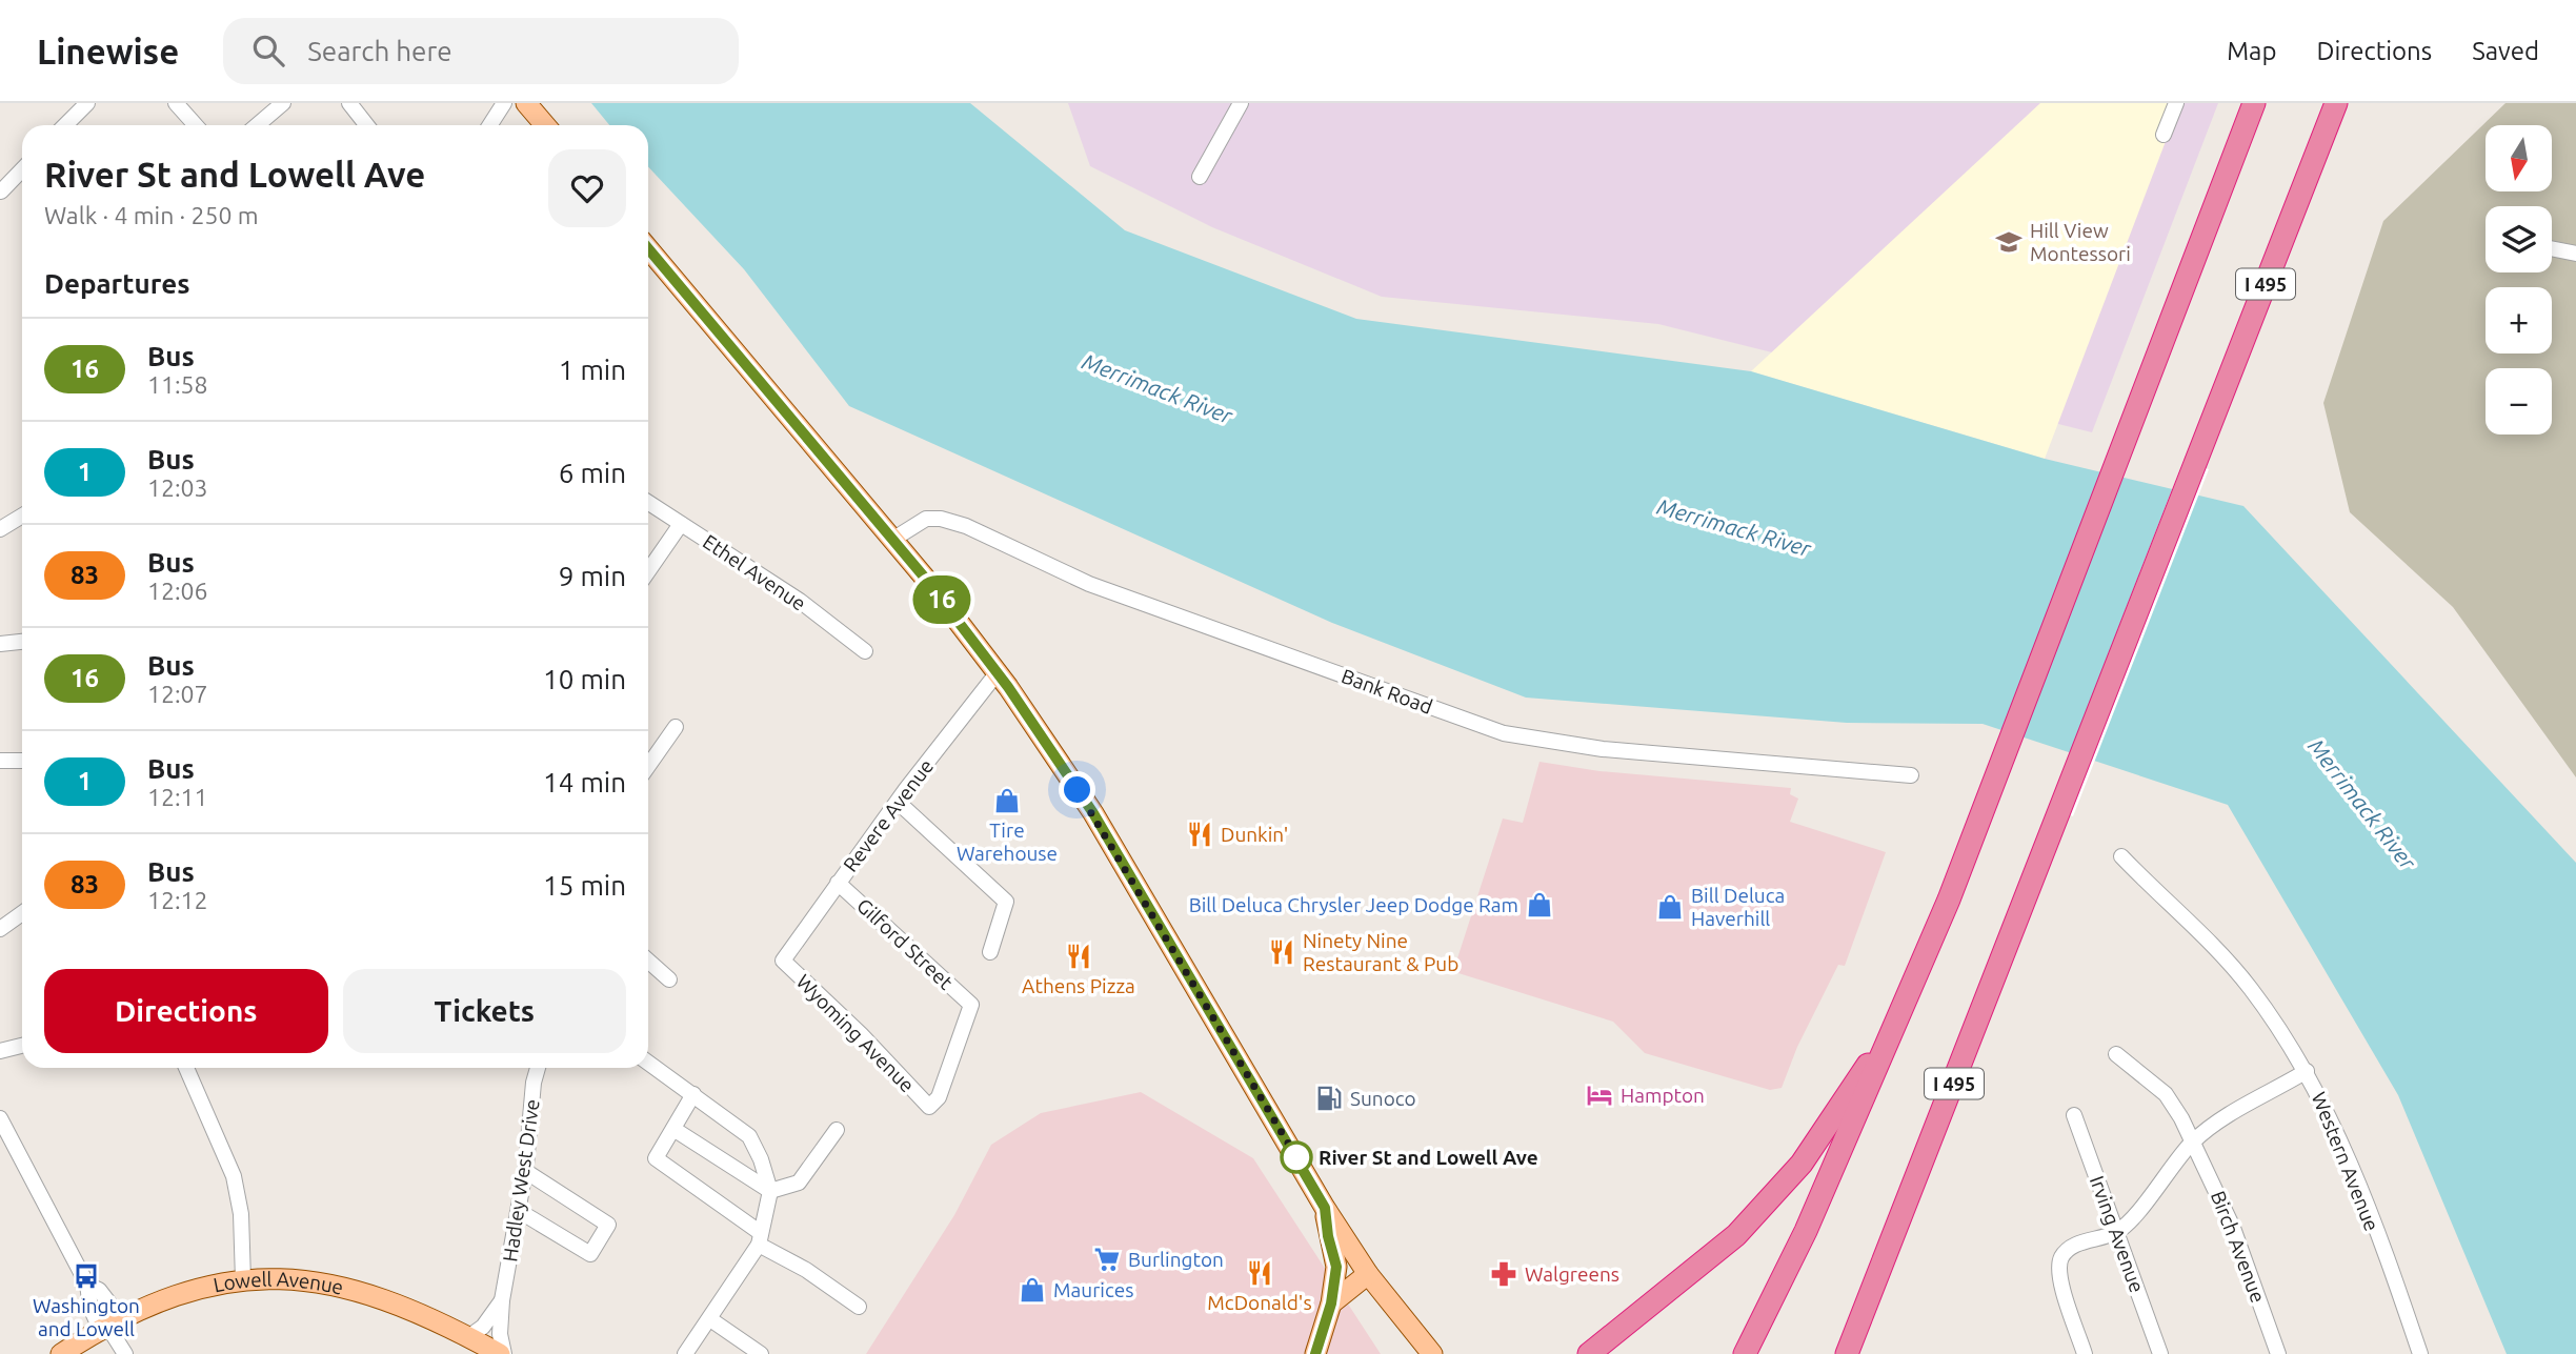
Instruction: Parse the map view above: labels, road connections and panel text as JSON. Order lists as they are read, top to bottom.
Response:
{
  "streets": {
    "highway": ["I 495"],
    "main road": ["Lowell Avenue"],
    "street": [
      "Ethel Avenue",
      "Bank Road",
      "Revere Avenue",
      "Gilford Street",
      "Wyoming Avenue",
      "Western Avenue",
      "Hadley West Drive",
      "Irving Avenue",
      "Birch Avenue"
    ]
  },
  "crossings": [
    ["Revere Avenue", "Gilford Street"],
    ["Revere Avenue", "Wyoming Avenue"],
    ["Gilford Street", "Wyoming Avenue"],
    ["Hadley West Drive", "Lowell Avenue"]
  ],
  "water": ["Merrimack River"],
  "places": {
    "school or university": ["Hill View Montessori"],
    "shop": [
      "Tire Warehouse",
      "Bill Deluca Chrysler Jeep Dodge Ram",
      "Bill Deluca Haverhill",
      "Maurices"
    ],
    "restaurant": [
      "Dunkin'",
      "Ninety Nine Restaurant & Pub",
      "Athens Pizza",
      "McDonald's"
    ],
    "hotel": ["Hampton"],
    "fuel station": ["Sunoco"],
    "other": ["River St and Lowell Ave"],
    "supermarket": ["Burlington"],
    "pharmacy": ["Walgreens"],
    "bus stop": ["Washington and Lowell"]
  },
  "lines": ["bus line 16"],
  "north": "bottom",
  "page": {
    "header": "Linewise",
    "search": "Search here",
    "nav": ["Map", "Directions", "Saved"],
    "on_map": "16",
    "map_buttons": ["+", "−"],
    "heading": [
      ["River St and Lowell Ave", "Walk · 4 min · 250 m"],
      "Departures"
    ],
    "list": [
      {
        "mark": "16",
        "name": "Bus",
        "note": "11:58",
        "value": "1 min"
      },
      {
        "mark": "1",
        "name": "Bus",
        "note": "12:03",
        "value": "6 min"
      },
      {
        "mark": "83",
        "name": "Bus",
        "note": "12:06",
        "value": "9 min"
      },
      {
        "mark": "16",
        "name": "Bus",
        "note": "12:07",
        "value": "10 min"
      },
      {
        "mark": "1",
        "name": "Bus",
        "note": "12:11",
        "value": "14 min"
      },
      {
        "mark": "83",
        "name": "Bus",
        "note": "12:12",
        "value": "15 min"
      }
    ],
    "buttons": ["Directions", "Tickets"]
  }
}
